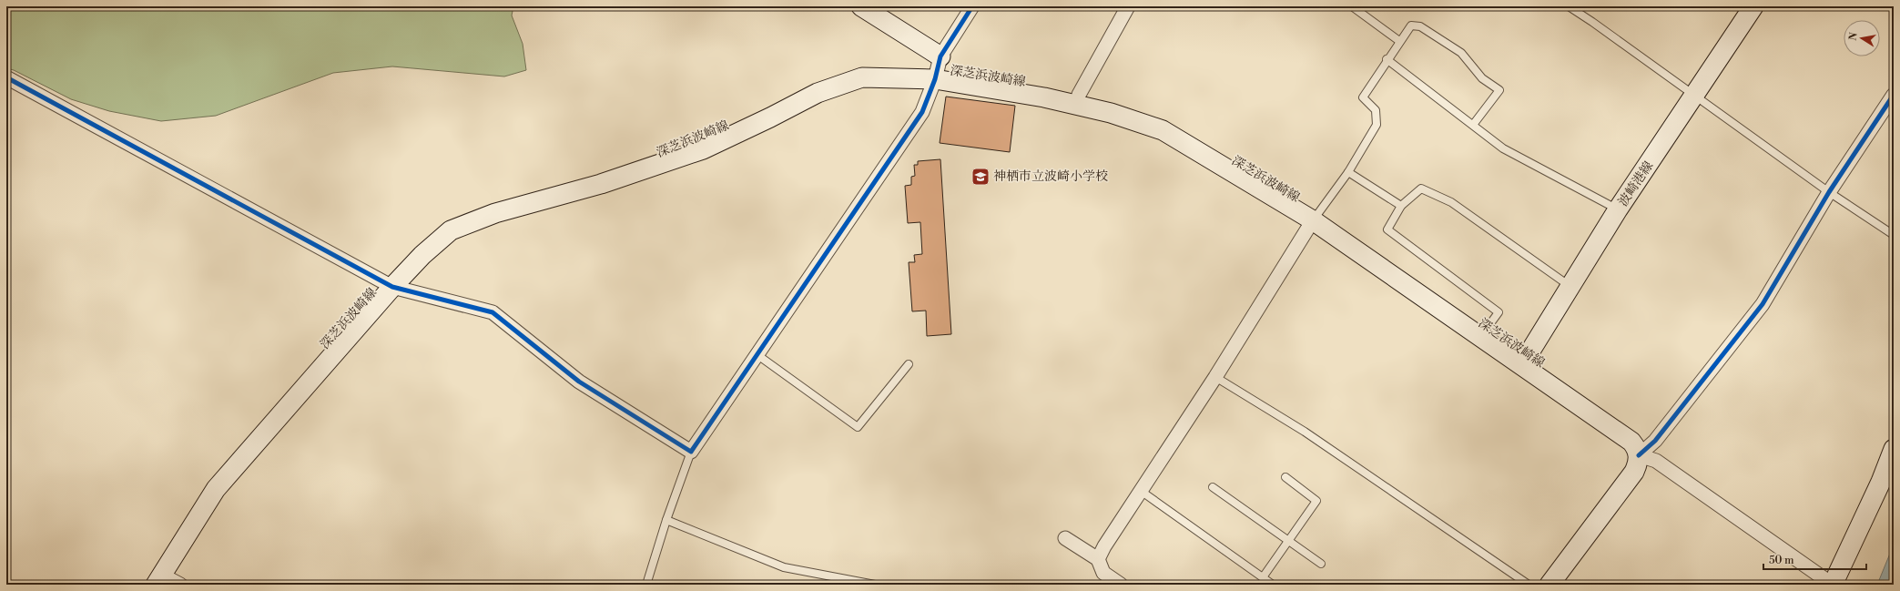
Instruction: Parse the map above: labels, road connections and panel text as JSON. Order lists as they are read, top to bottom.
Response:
{
  "streets": {
    "main road": ["深芝浜波崎線", "波崎港線"]
  },
  "crossings": [
    ["深芝浜波崎線", "波崎港線"]
  ],
  "places": {
    "school or university": ["神栖市立波崎小学校"]
  },
  "scale_bar": "50 m",
  "north": "left"
}
